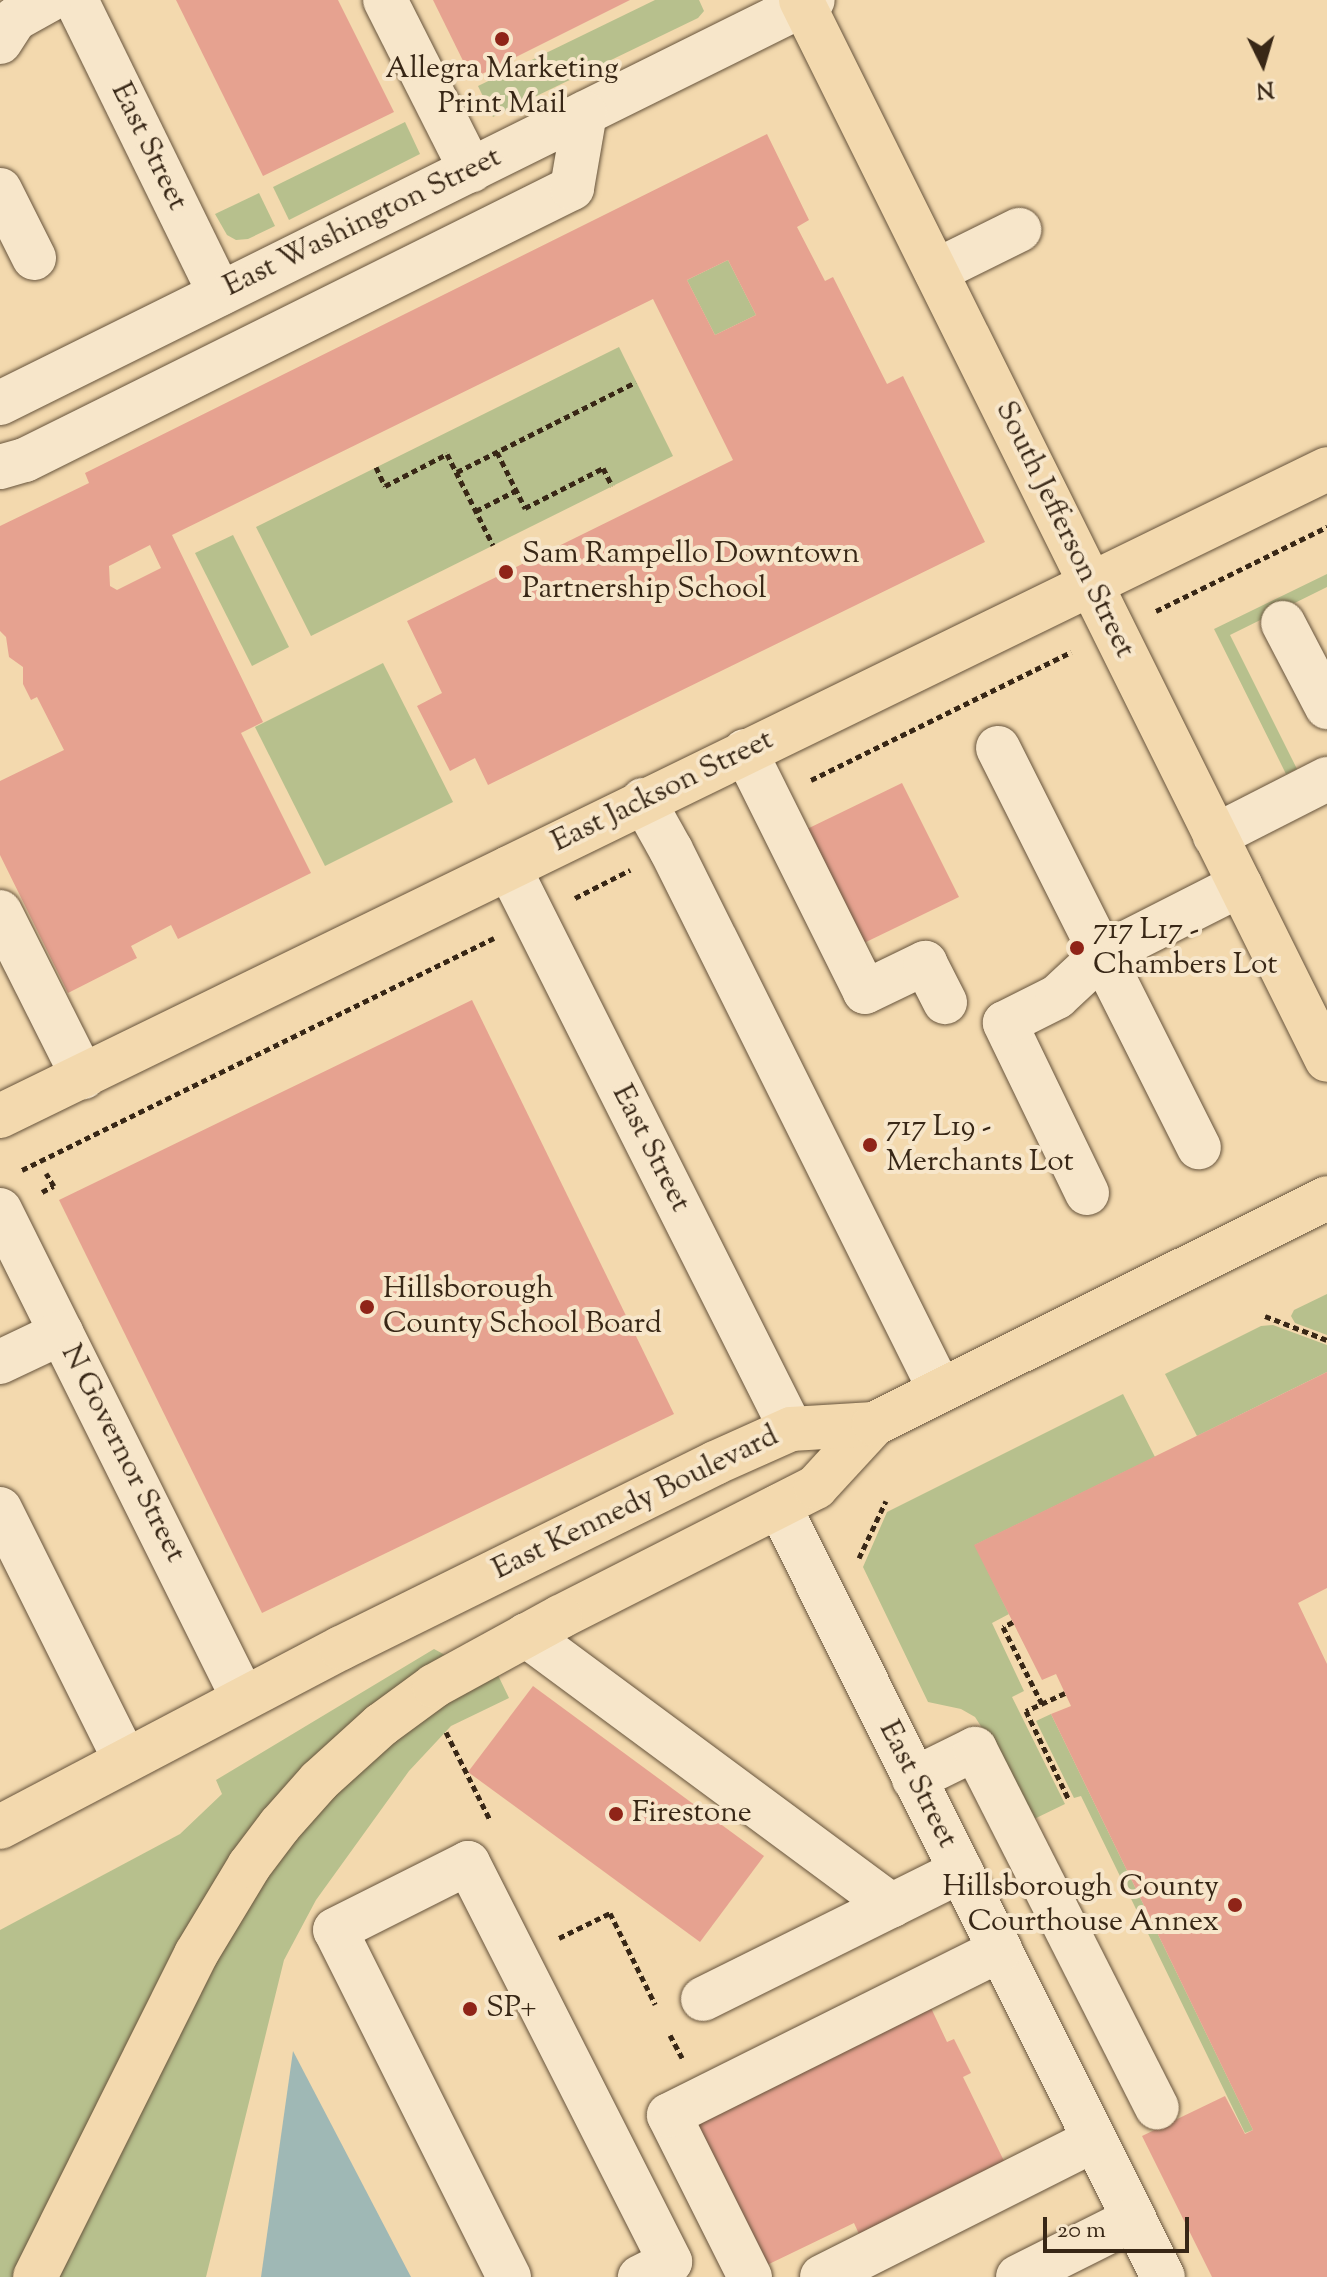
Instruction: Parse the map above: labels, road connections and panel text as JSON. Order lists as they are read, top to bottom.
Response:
{
  "streets": {
    "main road": ["South Jefferson Street", "East Jackson Street", "East Kennedy Boulevard"],
    "street": ["East Street", "East Washington Street", "N Governor Street"]
  },
  "crossings": [
    ["East Street", "East Washington Street"],
    ["East Street", "East Jackson Street"],
    ["East Street", "East Kennedy Boulevard"],
    ["East Washington Street", "South Jefferson Street"],
    ["South Jefferson Street", "East Jackson Street"],
    ["N Governor Street", "East Kennedy Boulevard"]
  ],
  "places": [
    "Allegra Marketing Print Mail",
    "Sam Rampello Downtown Partnership School",
    "717 L17 - Chambers Lot",
    "717 L19 - Merchants Lot",
    "Hillsborough County School Board",
    "Firestone",
    "Hillsborough County Courthouse Annex",
    "SP+"
  ],
  "scale_bar": "20 m",
  "north": "bottom"
}
